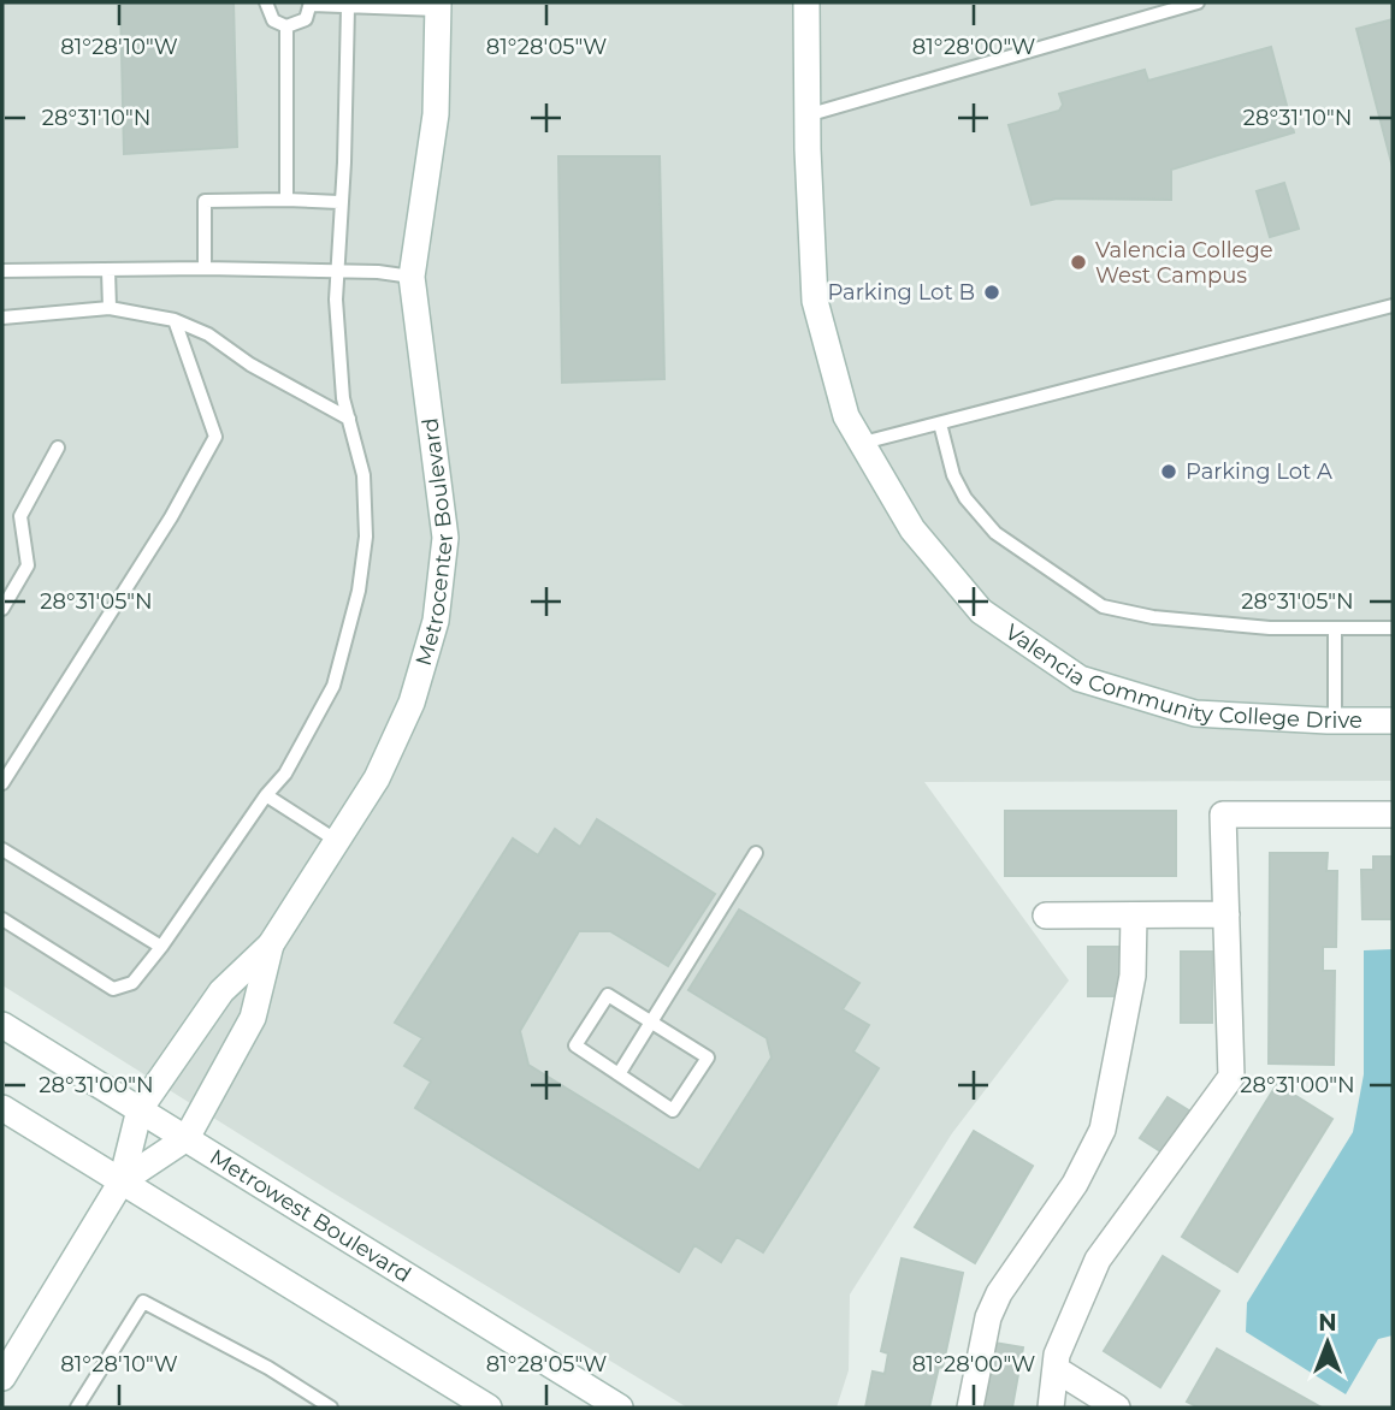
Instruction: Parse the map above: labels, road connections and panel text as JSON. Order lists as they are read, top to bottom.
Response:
{
  "streets": {
    "street": ["Metrocenter Boulevard", "Valencia Community College Drive", "Metrowest Boulevard"]
  },
  "crossings": [
    ["Metrocenter Boulevard", "Metrowest Boulevard"]
  ],
  "places": ["Valencia College West Campus", "Parking Lot B", "Parking Lot A"],
  "north": "top",
  "coordinates": [
    "81°28'10\"W",
    "81°28'05\"W",
    "81°28'00\"W",
    "28°31'10\"N",
    "28°31'05\"N",
    "28°31'00\"N"
  ]
}
